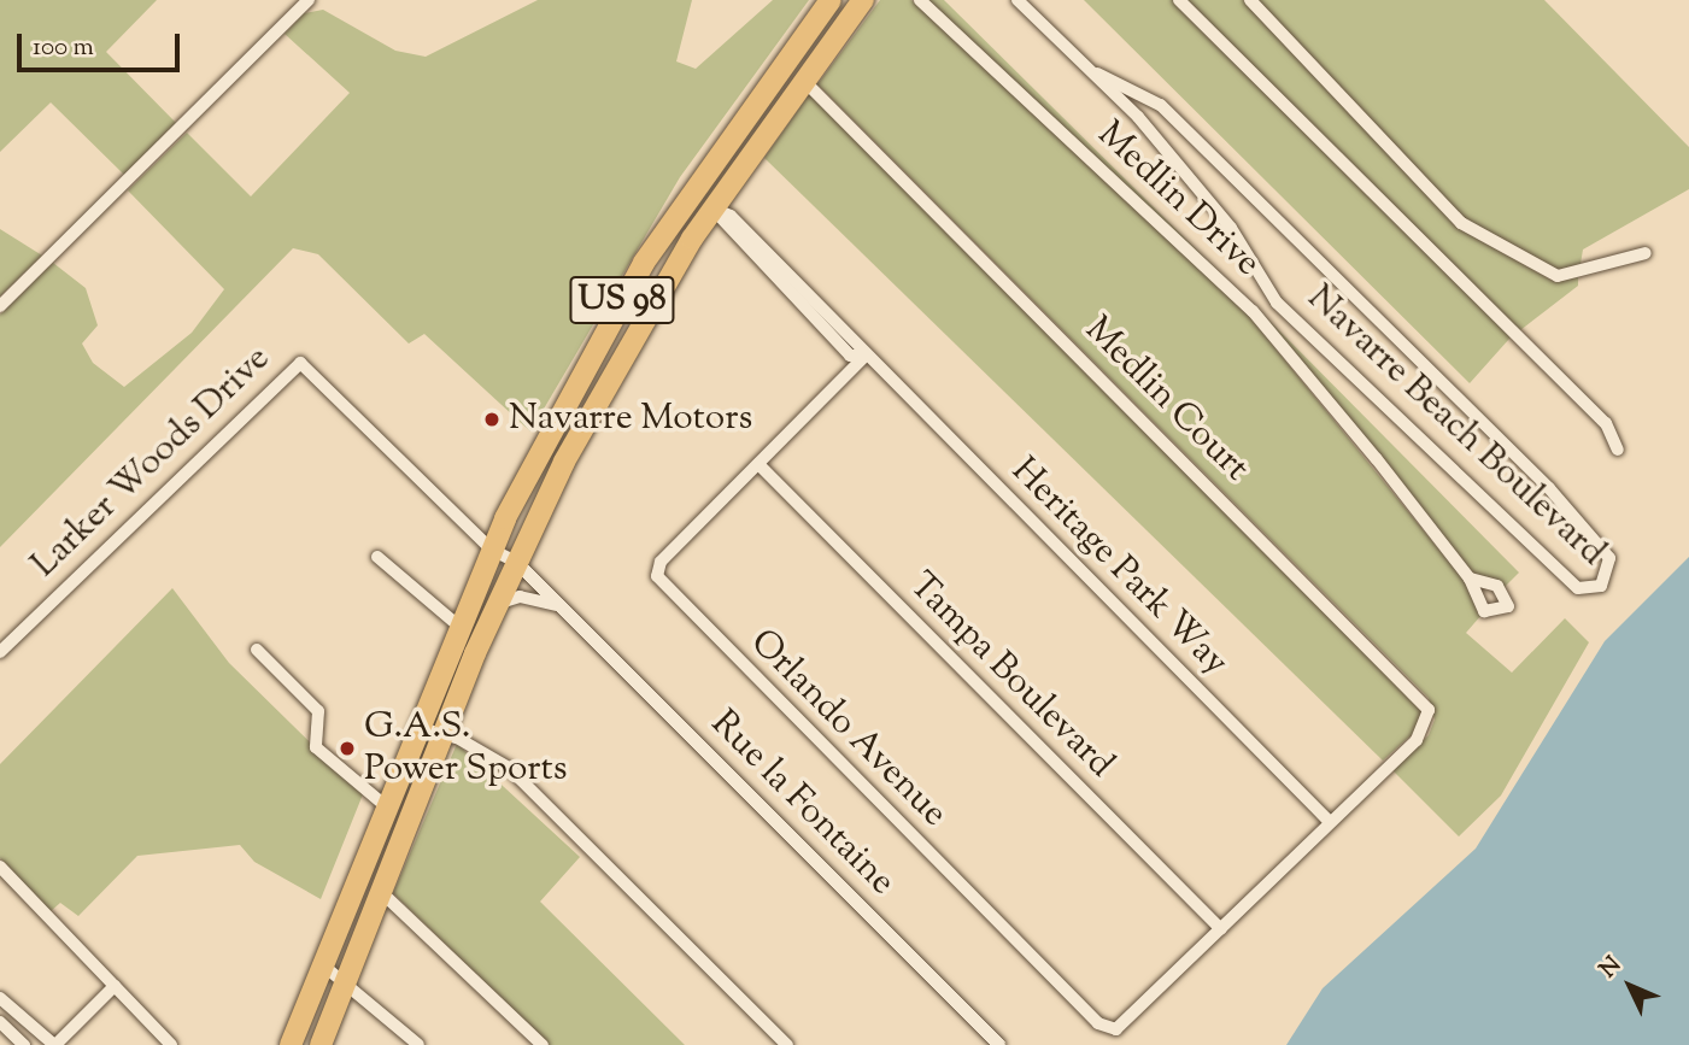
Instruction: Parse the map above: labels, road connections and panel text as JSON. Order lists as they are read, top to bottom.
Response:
{
  "streets": {
    "highway": ["US 98"],
    "street": [
      "Medlin Drive",
      "Medlin Court",
      "Navarre Beach Boulevard",
      "Larker Woods Drive",
      "Heritage Park Way",
      "Tampa Boulevard",
      "Orlando Avenue",
      "Rue la Fontaine"
    ]
  },
  "crossings": [
    ["US 98", "Medlin Court"],
    ["US 98", "Larker Woods Drive"],
    ["US 98", "Heritage Park Way"],
    ["US 98", "Rue la Fontaine"],
    ["Medlin Court", "Heritage Park Way"],
    ["Larker Woods Drive", "Rue la Fontaine"],
    ["Heritage Park Way", "Orlando Avenue"],
    ["Tampa Boulevard", "Orlando Avenue"]
  ],
  "places": ["Navarre Motors", "G.A.S. Power Sports"],
  "scale_bar": "100 m",
  "north": "top left"
}
